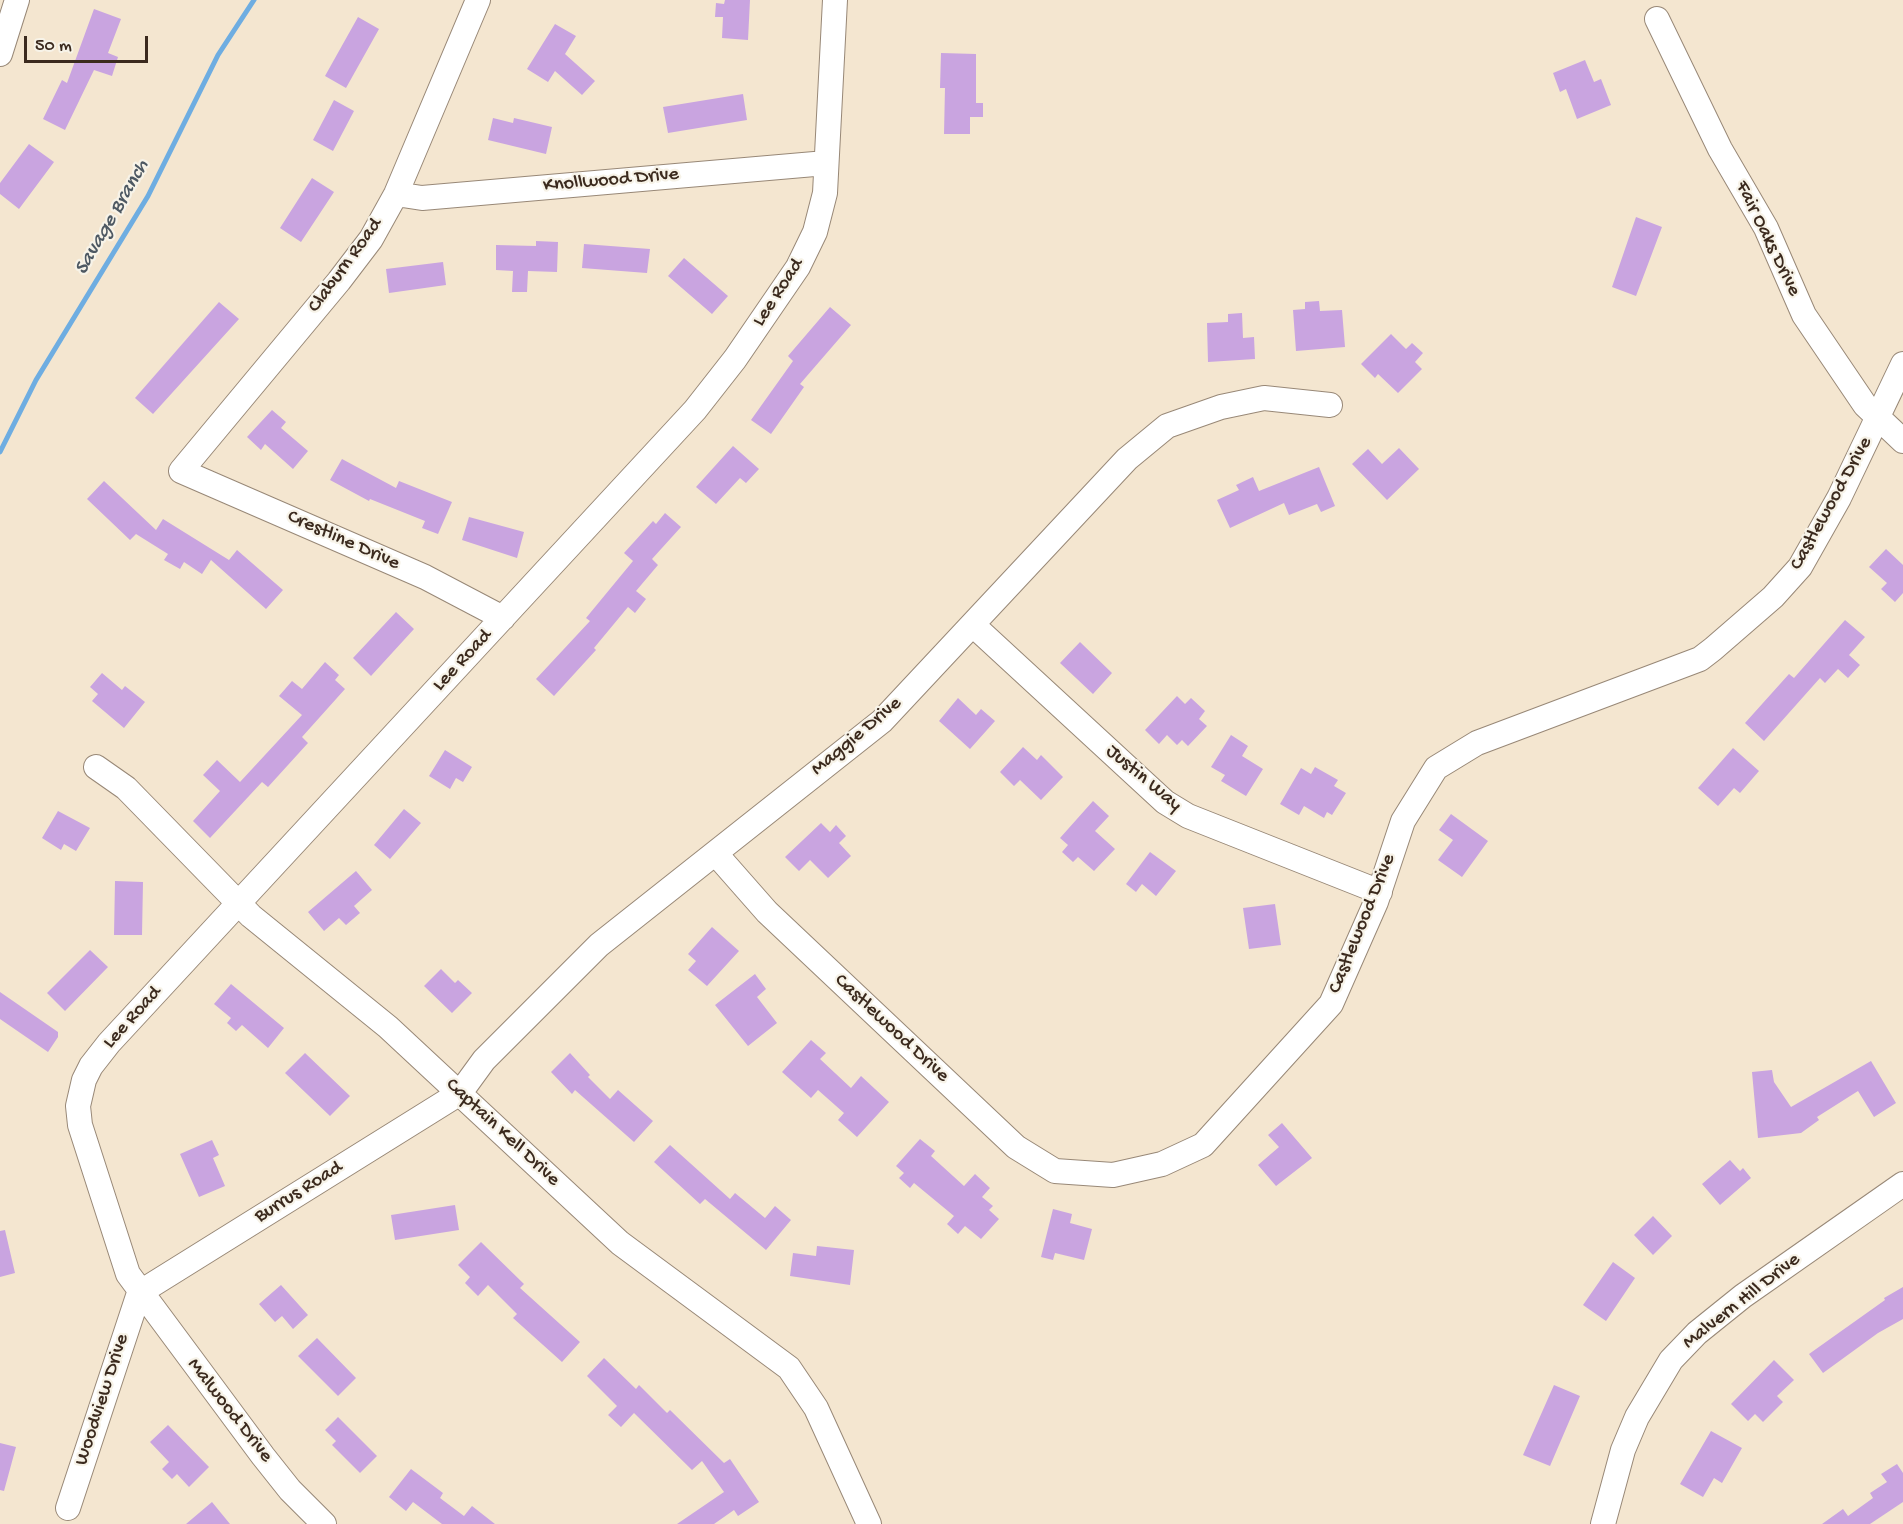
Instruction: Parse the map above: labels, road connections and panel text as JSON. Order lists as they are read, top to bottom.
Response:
{
  "streets": {
    "street": [
      "Knollwood Drive",
      "Fair Oaks Drive",
      "Claburn Road",
      "Lee Road",
      "Castlewood Drive",
      "Crestline Drive",
      "Maggie Drive",
      "Justin Way",
      "Captain Kell Drive",
      "Burrus Road",
      "Malvern Hill Drive",
      "Woodview Drive",
      "Malwood Drive"
    ]
  },
  "crossings": [
    ["Knollwood Drive", "Claburn Road"],
    ["Knollwood Drive", "Lee Road"],
    ["Fair Oaks Drive", "Castlewood Drive"],
    ["Claburn Road", "Crestline Drive"],
    ["Lee Road", "Crestline Drive"],
    ["Lee Road", "Captain Kell Drive"],
    ["Lee Road", "Burrus Road"],
    ["Lee Road", "Woodview Drive"],
    ["Lee Road", "Malwood Drive"],
    ["Castlewood Drive", "Maggie Drive"],
    ["Castlewood Drive", "Justin Way"],
    ["Maggie Drive", "Justin Way"],
    ["Maggie Drive", "Captain Kell Drive"],
    ["Maggie Drive", "Burrus Road"],
    ["Captain Kell Drive", "Burrus Road"],
    ["Burrus Road", "Woodview Drive"],
    ["Burrus Road", "Malwood Drive"],
    ["Woodview Drive", "Malwood Drive"]
  ],
  "water": ["Savage Branch"],
  "scale_bar": "50 m"
}
